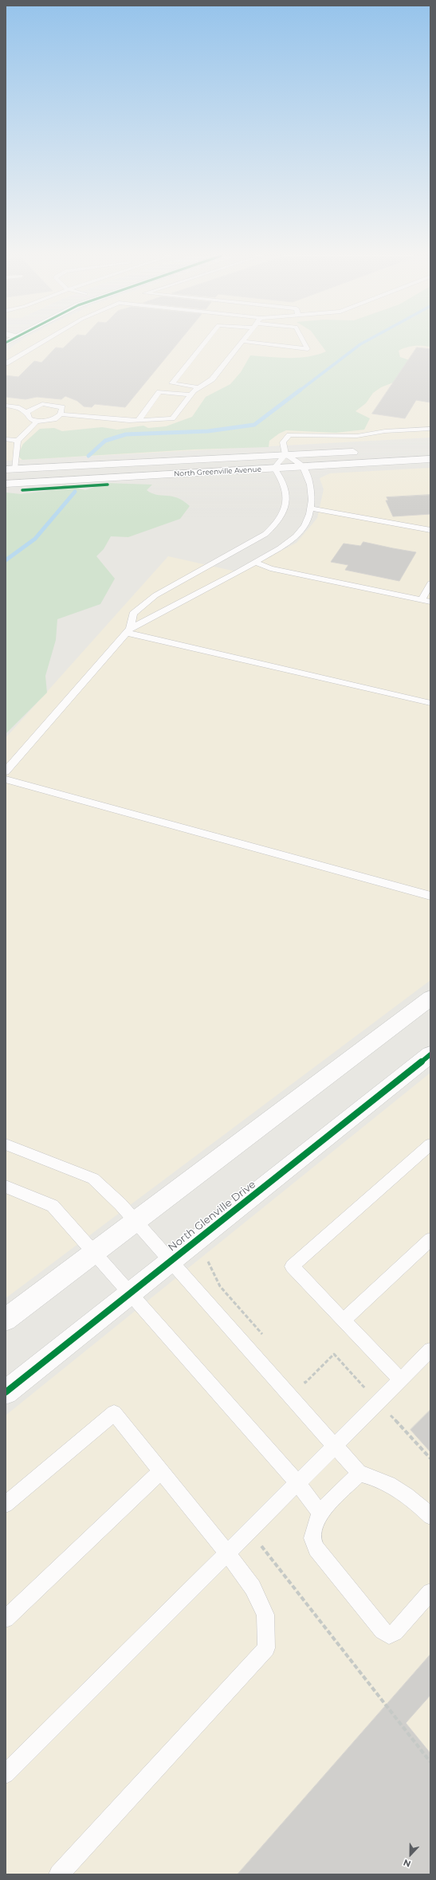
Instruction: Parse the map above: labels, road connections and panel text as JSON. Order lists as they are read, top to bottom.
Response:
{
  "streets": {
    "street": ["North Greenville Avenue", "North Glenville Drive"]
  },
  "north": "bottom"
}
